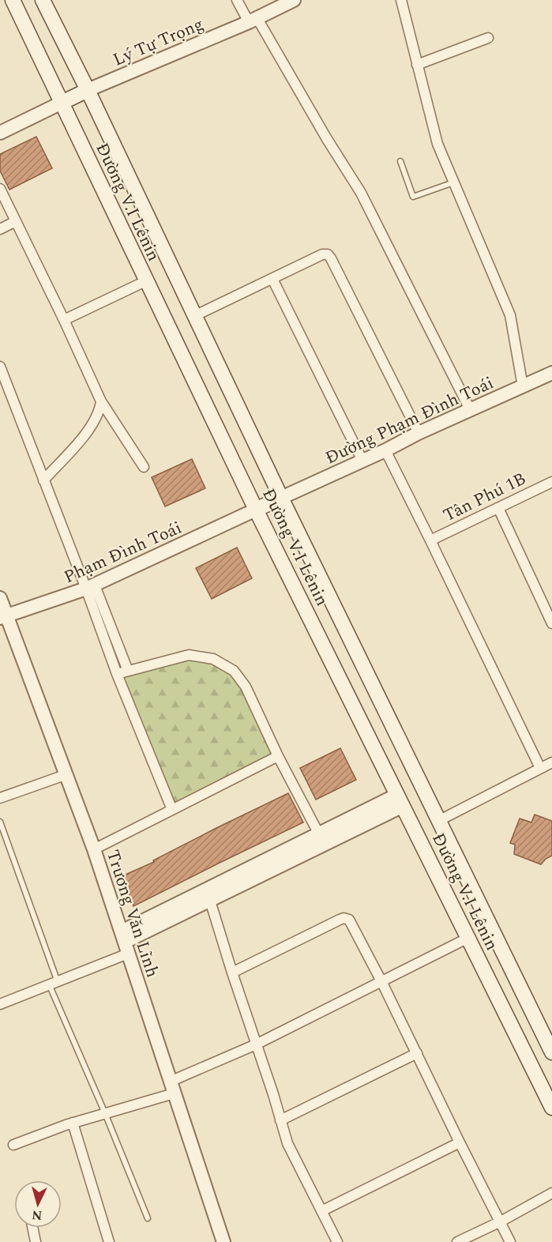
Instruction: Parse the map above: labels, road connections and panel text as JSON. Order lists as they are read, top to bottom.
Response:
{
  "streets": {
    "main road": ["Đường V.I Lênin"],
    "street": [
      "Lý Tự Trọng",
      "Đường Phạm Đình Toái",
      "Tân Phú 1B",
      "Phạm Đình Toái",
      "Trương Văn Lĩnh"
    ]
  },
  "crossings": [
    ["Lý Tự Trọng", "Đường V.I Lênin"],
    ["Đường V.I Lênin", "Đường Phạm Đình Toái"],
    ["Đường V.I Lênin", "Phạm Đình Toái"],
    ["Phạm Đình Toái", "Trương Văn Lĩnh"]
  ],
  "north": "bottom"
}
